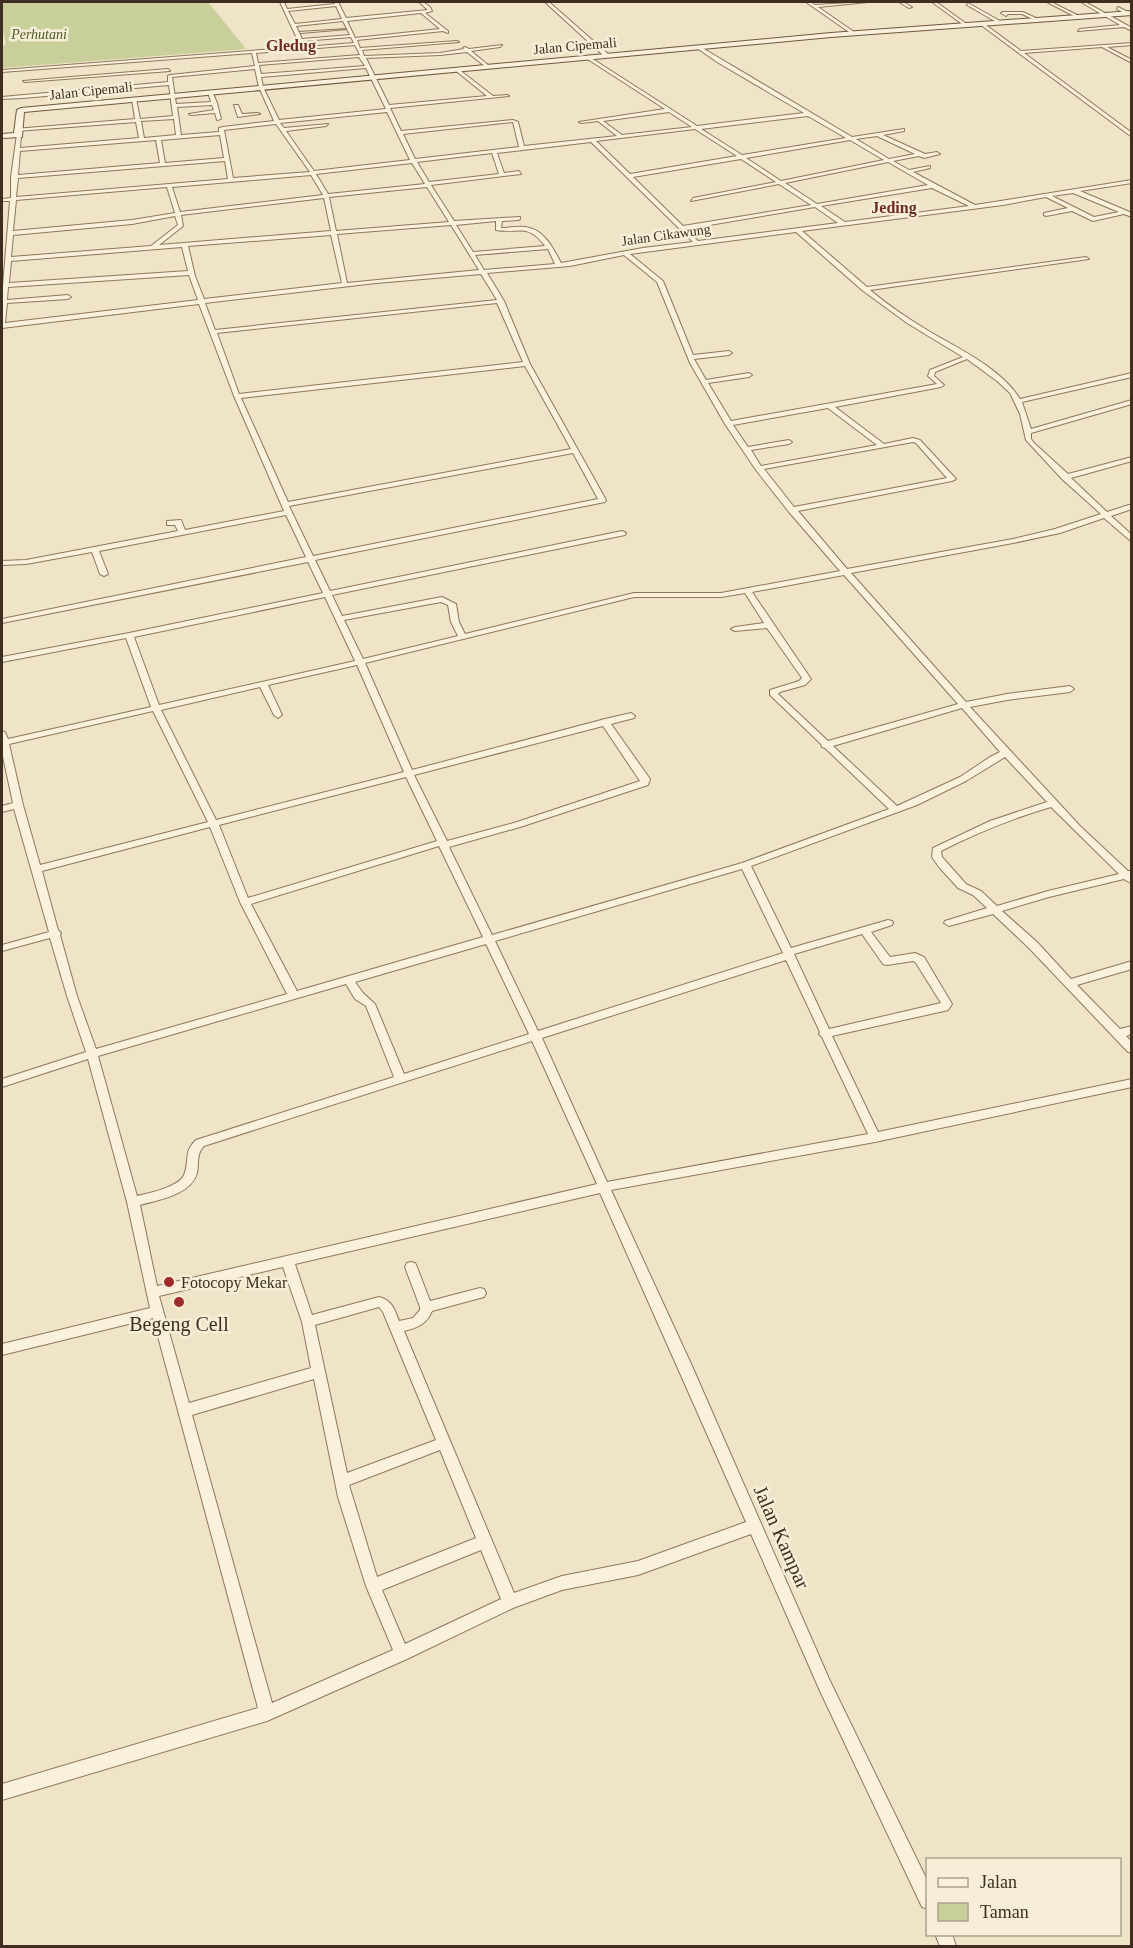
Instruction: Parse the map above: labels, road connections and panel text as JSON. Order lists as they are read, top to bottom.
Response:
{
  "streets": {
    "main road": ["Jalan Cipemali"],
    "street": ["Jalan Cikawung", "Jalan Kampar"]
  },
  "crossings": [
    ["Jalan Cikawung", "Jalan Kampar"]
  ],
  "districts": ["Gledug", "Jeding"],
  "parks": ["Perhutani"],
  "places": ["Fotocopy Mekar", "Begeng Cell"],
  "legend": ["Jalan", "Taman"]
}
